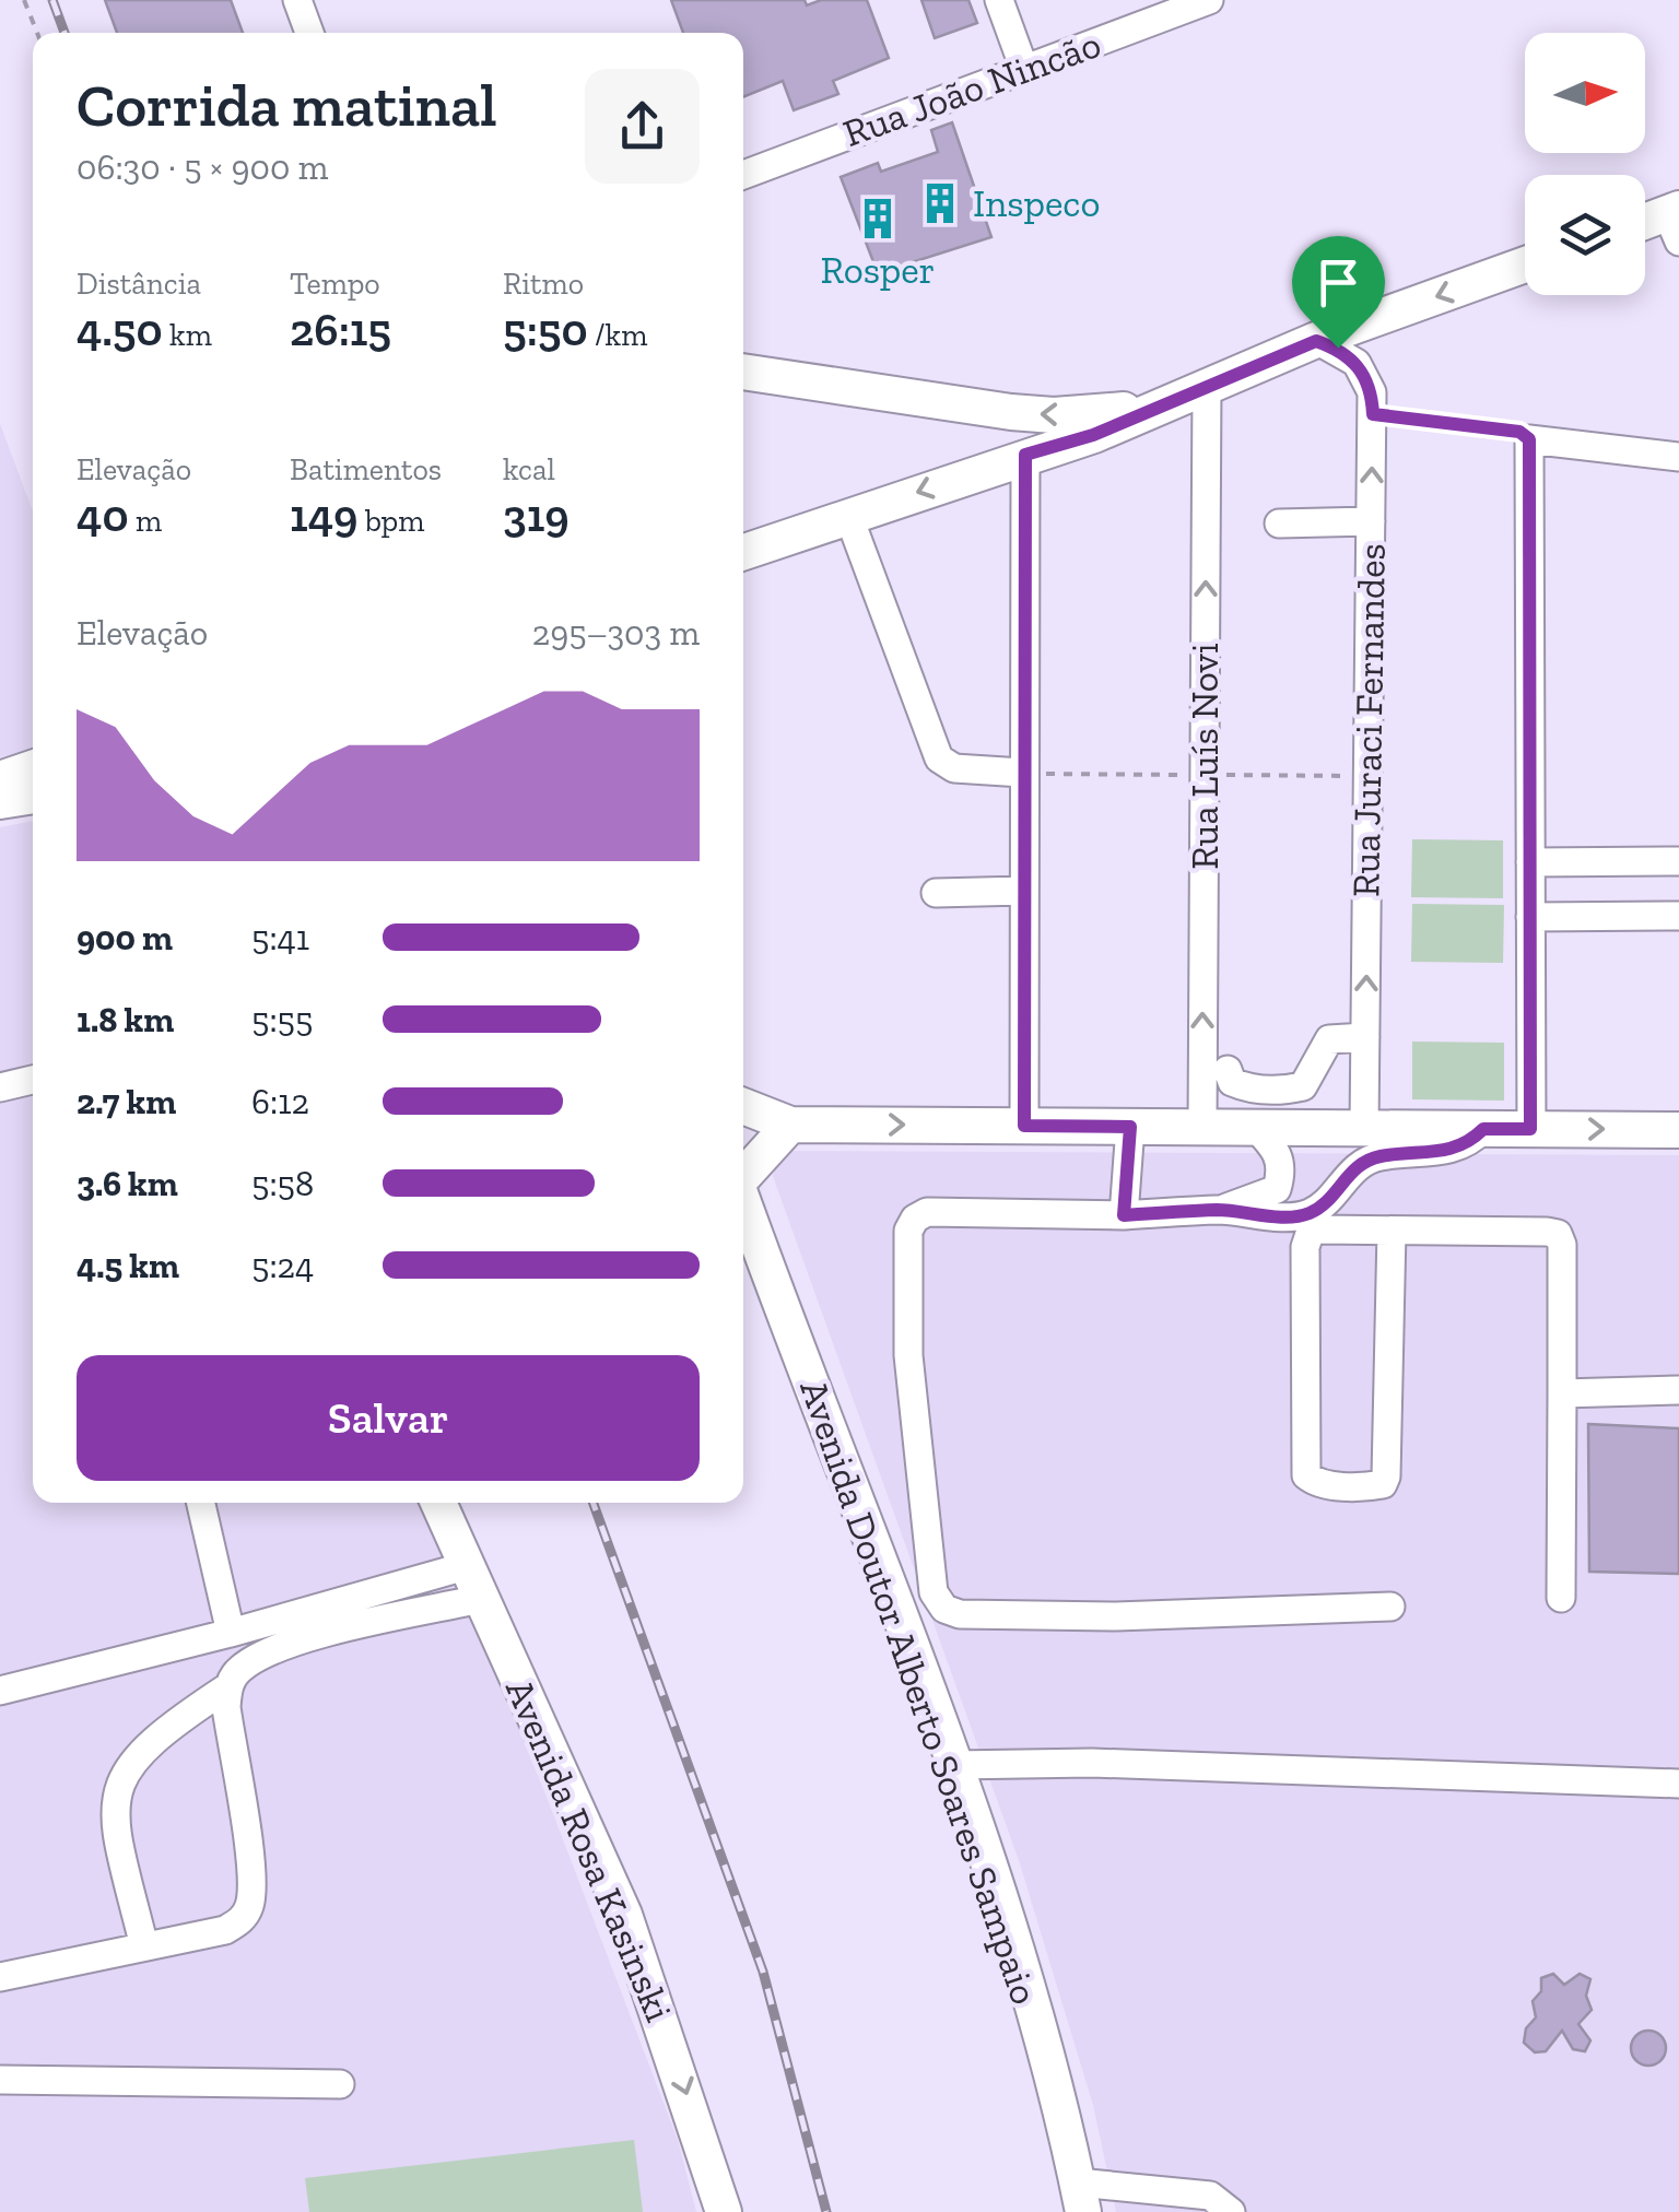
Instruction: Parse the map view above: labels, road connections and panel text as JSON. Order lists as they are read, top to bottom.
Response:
{
  "streets": {
    "main road": ["Avenida Doutor Alberto Soares Sampaio", "Avenida Rosa Kasinski"],
    "street": ["Rua João Nincão", "Rua Juraci Fernandes", "Rua Luís Novi"]
  },
  "one_way": ["Avenida Rosa Kasinski"],
  "places": {
    "building": ["Inspeco", "Rosper"]
  },
  "north": "right",
  "page": {
    "heading": ["Corrida matinal", "06:30 · 5 × 900 m"],
    "stats": [
      ["Distância", "4.50 km"],
      ["Tempo", "26:15"],
      ["Ritmo", "5:50 /km"],
      ["Elevação", "40 m"],
      ["Batimentos", "149 bpm"],
      ["kcal", "319"]
    ],
    "chart": ["Elevação", "295–303 m"],
    "list": [
      {
        "name": "900 m",
        "note": "5:41"
      },
      {
        "name": "1.8 km",
        "note": "5:55"
      },
      {
        "name": "2.7 km",
        "note": "6:12"
      },
      {
        "name": "3.6 km",
        "note": "5:58"
      },
      {
        "name": "4.5 km",
        "note": "5:24"
      }
    ],
    "buttons": "Salvar"
  }
}
